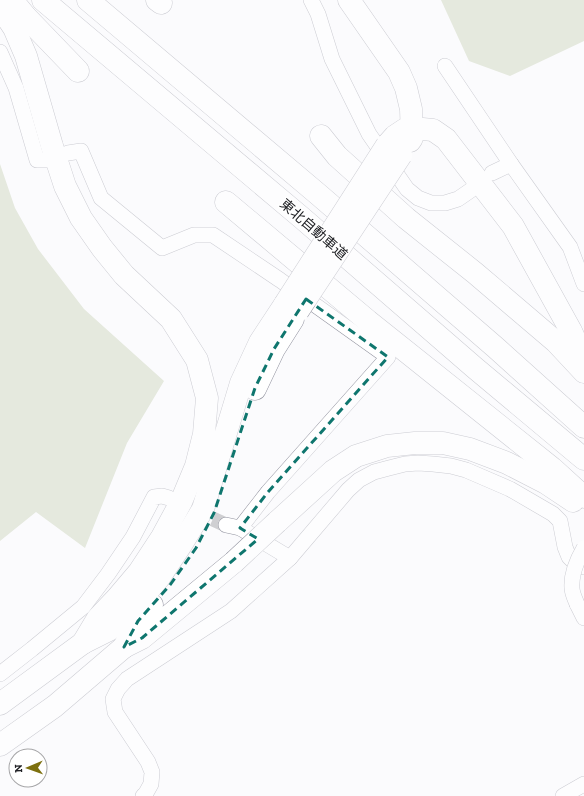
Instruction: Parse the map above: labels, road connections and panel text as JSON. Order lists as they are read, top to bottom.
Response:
{
  "streets": {
    "highway": ["東北自動車道"]
  },
  "north": "left"
}
